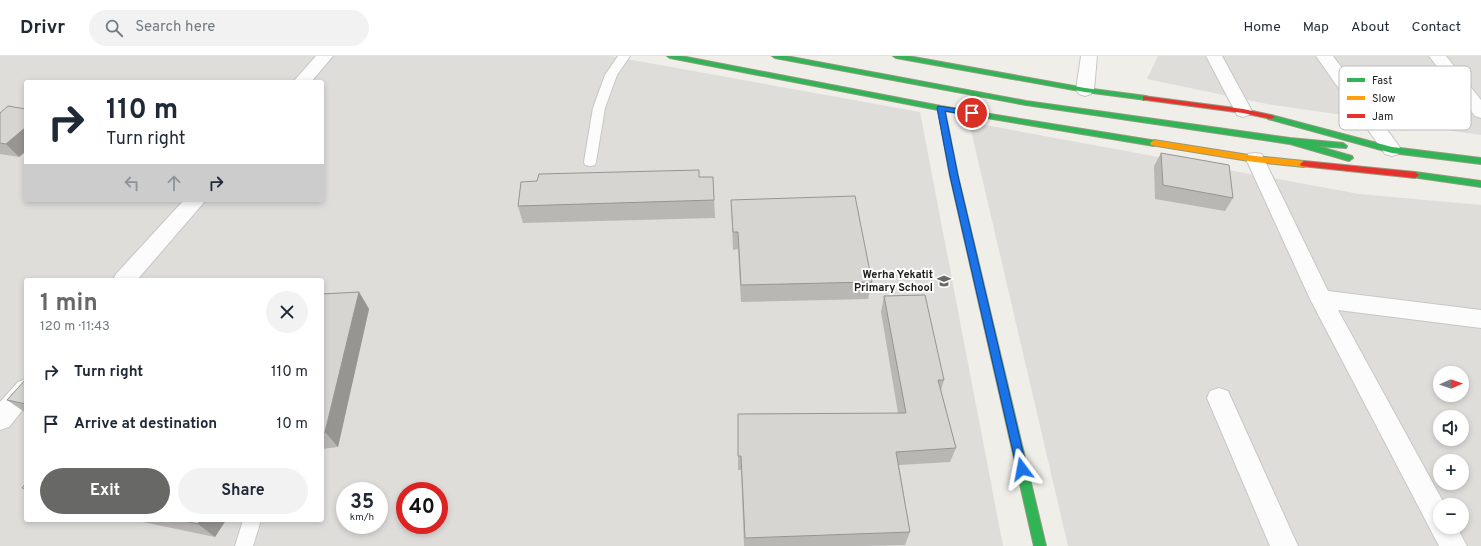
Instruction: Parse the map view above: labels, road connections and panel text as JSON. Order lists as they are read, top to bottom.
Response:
{
  "places": {
    "school or university": ["Werha Yekatit Primary School"]
  },
  "legend": ["Fast", "Slow", "Jam"],
  "north": "right",
  "page": {
    "header": "Drivr",
    "search": "Search here",
    "nav": [
      "Home",
      "Map",
      "About",
      "Contact"
    ],
    "turn": ["110 m", "Turn right"],
    "heading": ["1 min", "120 m · 11:43"],
    "list": [
      {
        "name": "Turn right",
        "value": "110 m"
      },
      {
        "name": "Arrive at destination",
        "value": "10 m"
      }
    ],
    "map_buttons": ["+", "−"],
    "buttons": ["Exit", "Share"],
    "speed": "35 km/h",
    "limit": "40"
  }
}
